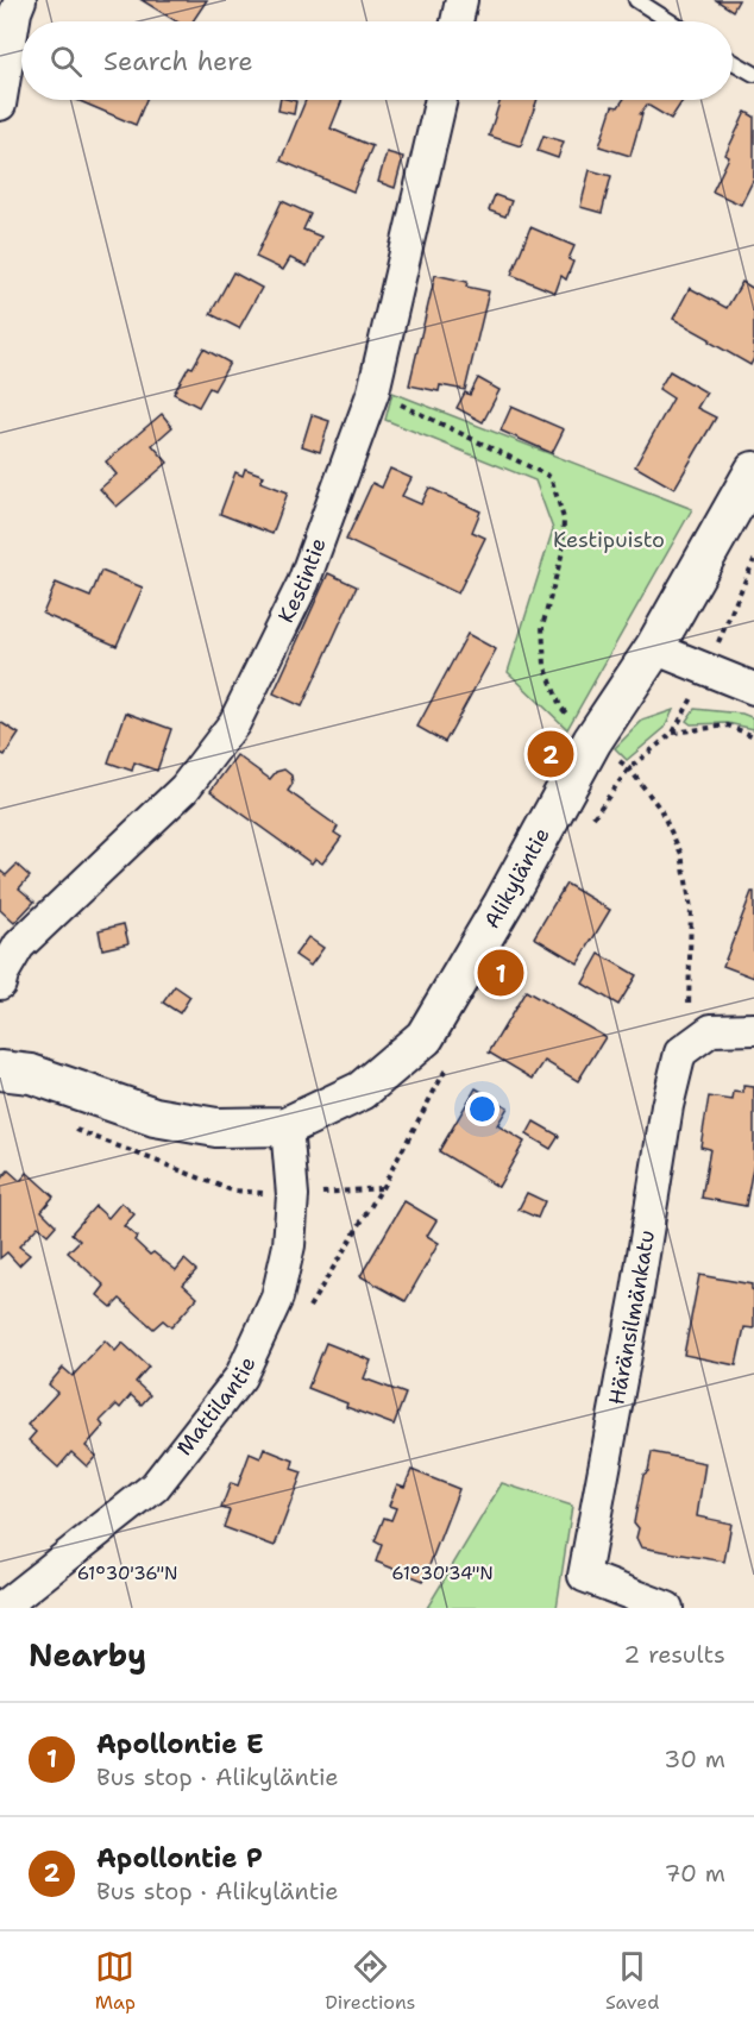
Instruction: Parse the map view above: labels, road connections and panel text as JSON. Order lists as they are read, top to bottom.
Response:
{
  "streets": {
    "street": [
      "Kestintie",
      "Alikyläntie",
      "Häränsilmänkatu",
      "Mattilantie"
    ]
  },
  "crossings": [
    ["Alikyläntie", "Mattilantie"]
  ],
  "parks": ["Kestipuisto"],
  "page": {
    "search": "Search here",
    "pins": ["2", "1"],
    "heading": ["Nearby", "2 results"],
    "list": [
      {
        "mark": "1",
        "name": "Apollontie E",
        "note": "Bus stop · Alikyläntie",
        "value": "30 m"
      },
      {
        "mark": "2",
        "name": "Apollontie P",
        "note": "Bus stop · Alikyläntie",
        "value": "70 m"
      }
    ],
    "nav": ["Map", "Directions", "Saved"]
  },
  "coordinates": ["61°30'36\"N", "61°30'34\"N"]
}
